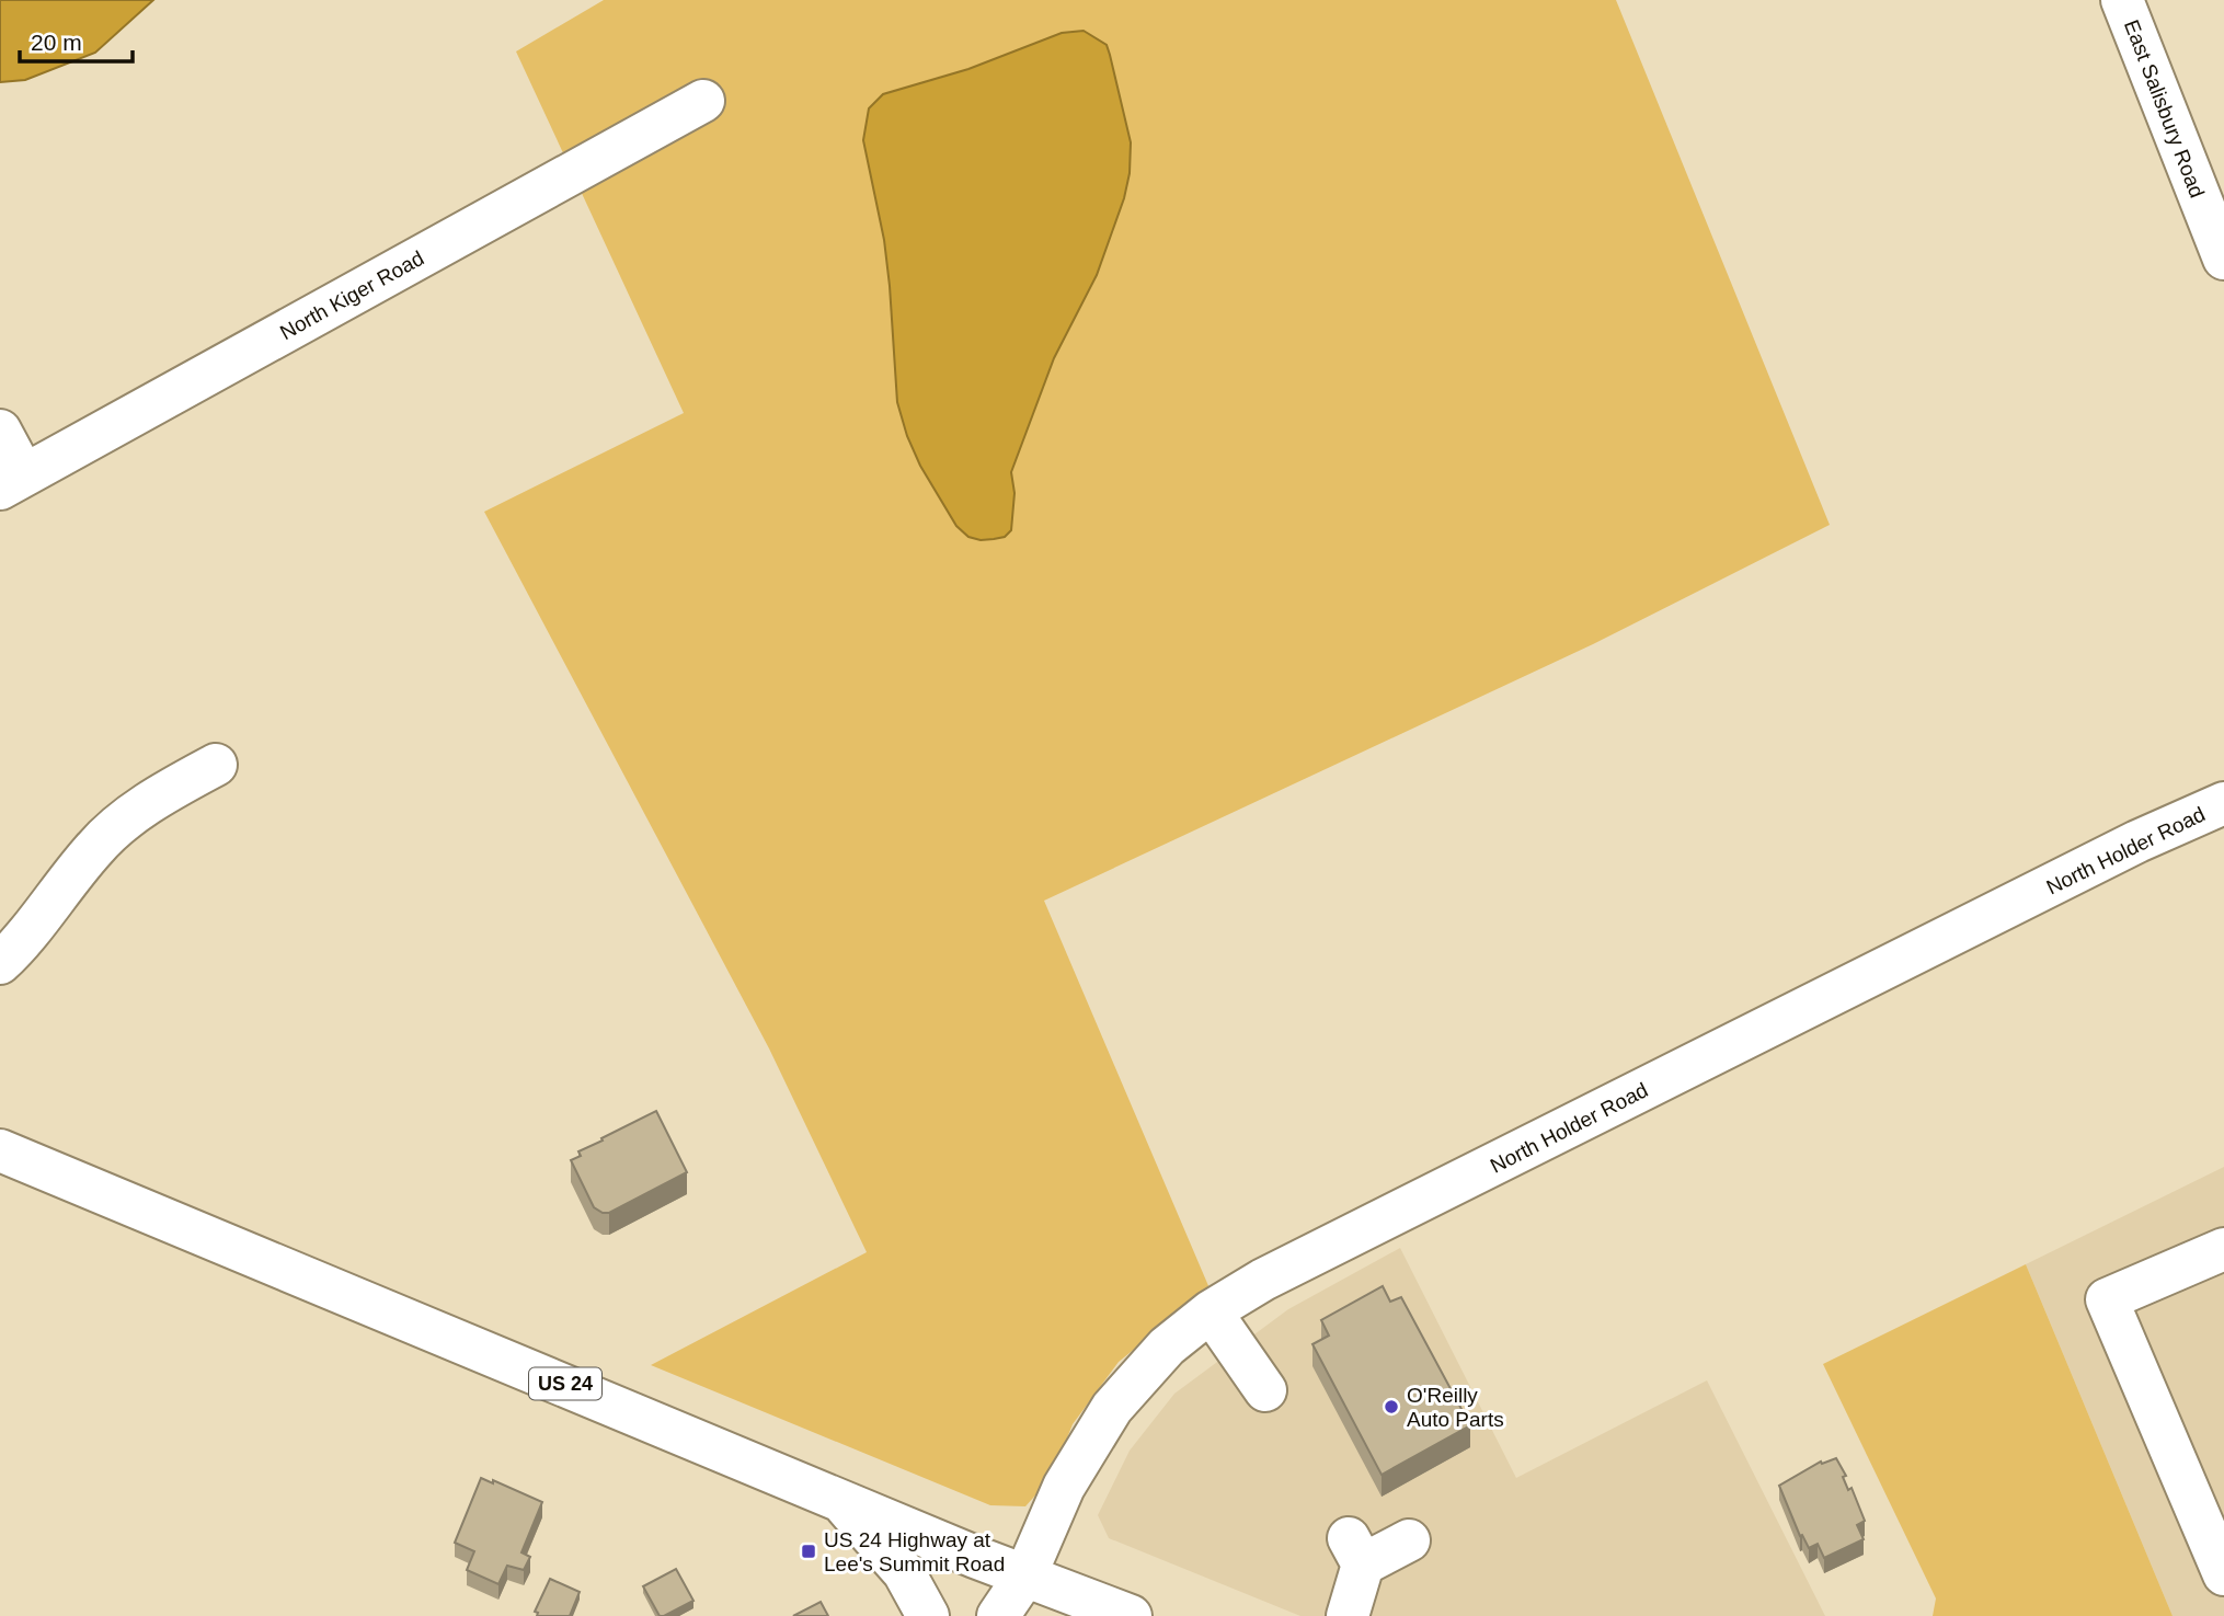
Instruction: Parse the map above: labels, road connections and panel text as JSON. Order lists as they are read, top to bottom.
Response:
{
  "streets": {
    "street": [
      "East Salisbury Road",
      "North Kiger Road",
      "North Holder Road",
      "US 24"
    ]
  },
  "crossings": [
    ["North Holder Road", "US 24"]
  ],
  "places": {
    "other": ["O'Reilly Auto Parts"],
    "transit": ["US 24 Highway at Lee's Summit Road"]
  },
  "scale_bar": "20 m"
}
